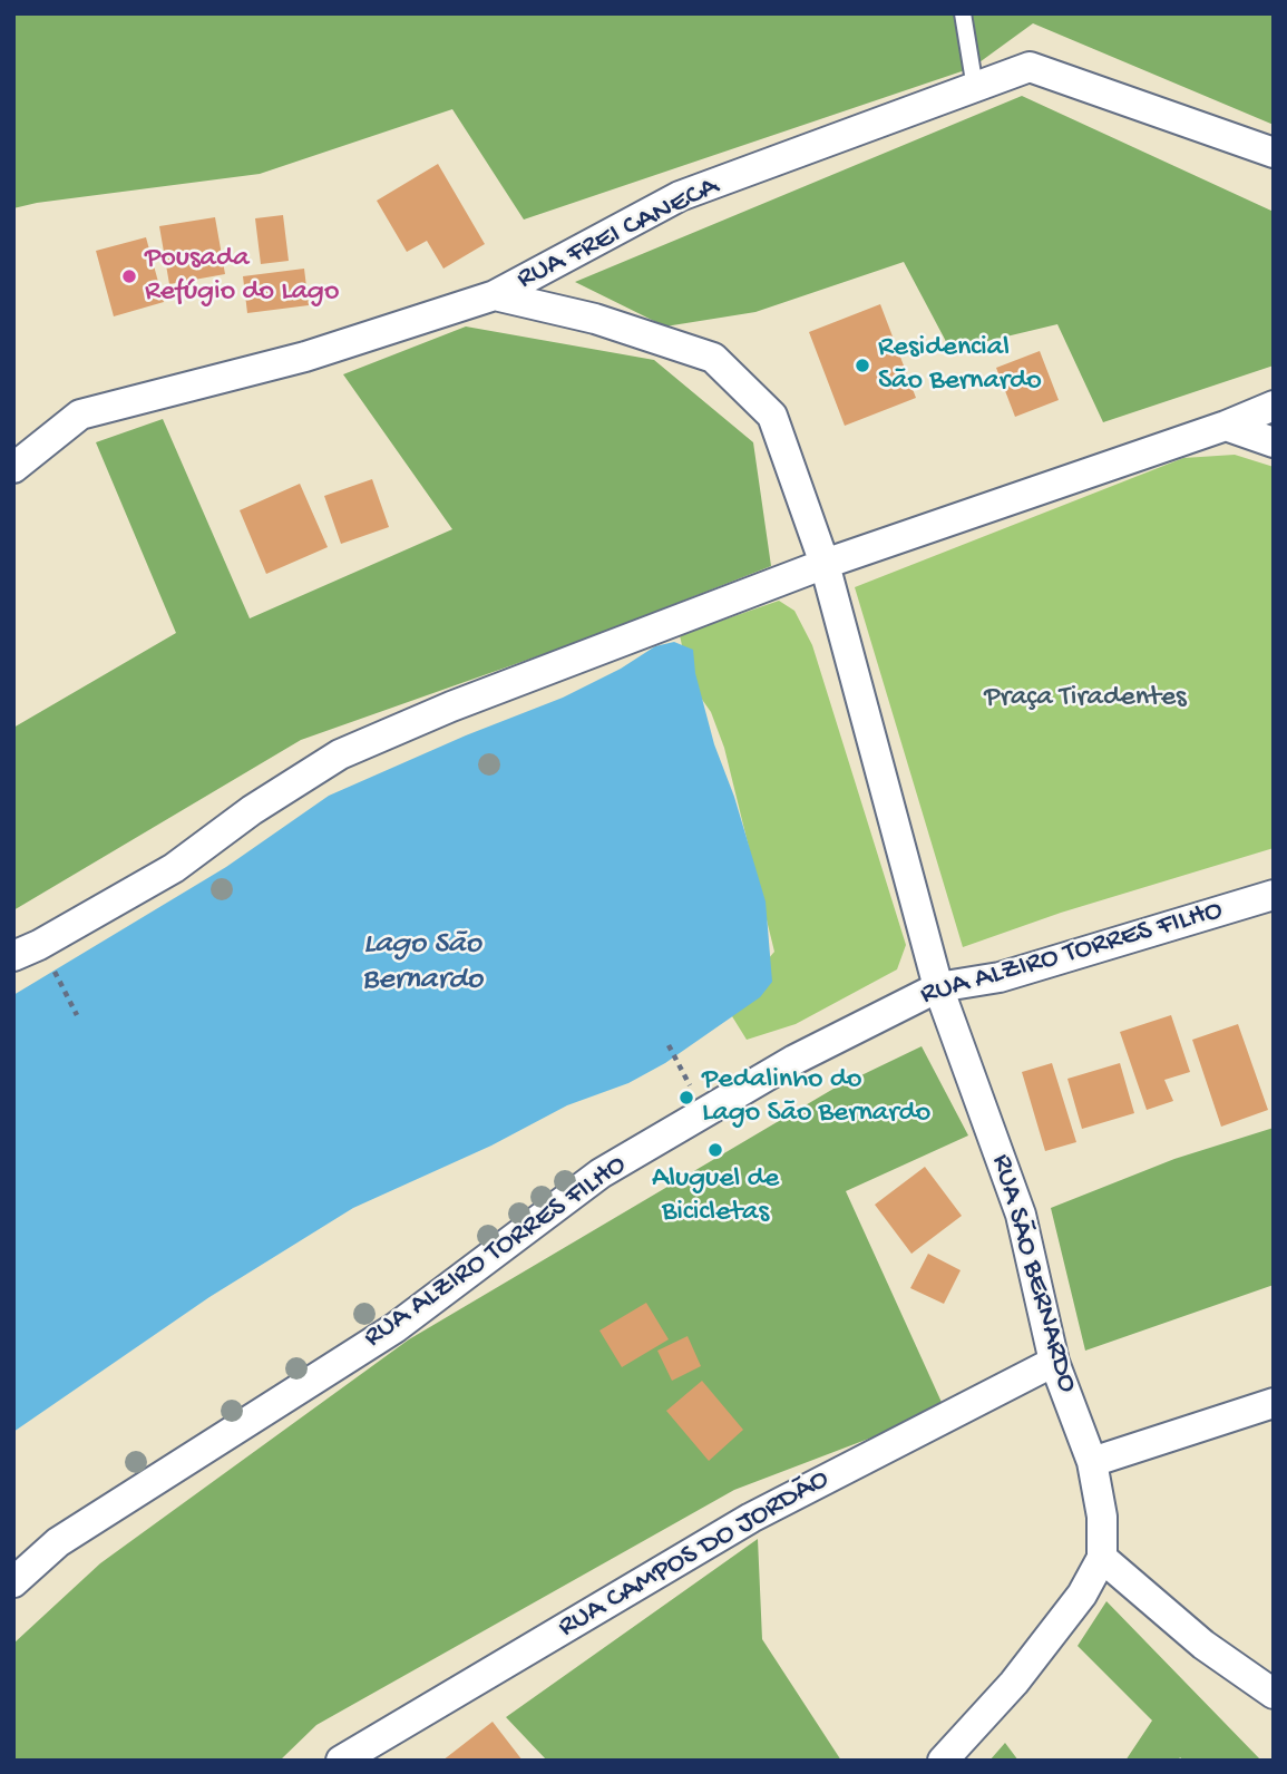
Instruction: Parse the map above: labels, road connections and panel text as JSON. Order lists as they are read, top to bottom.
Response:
{
  "streets": {
    "street": [
      "RUA FREI CANECA",
      "RUA ALZIRO TORRES FILHO",
      "RUA SÃO BERNARDO",
      "RUA CAMPOS DO JORDÃO"
    ]
  },
  "crossings": [
    ["RUA FREI CANECA", "RUA SÃO BERNARDO"],
    ["RUA ALZIRO TORRES FILHO", "RUA SÃO BERNARDO"],
    ["RUA SÃO BERNARDO", "RUA CAMPOS DO JORDÃO"]
  ],
  "water": ["Lago São Bernardo"],
  "parks": ["Praça Tiradentes"],
  "places": [
    "Pousada Refúgio do Lago",
    "Residencial São Bernardo",
    "Pedalinho do Lago São Bernardo",
    "Aluguel de Bicicletas"
  ]
}
